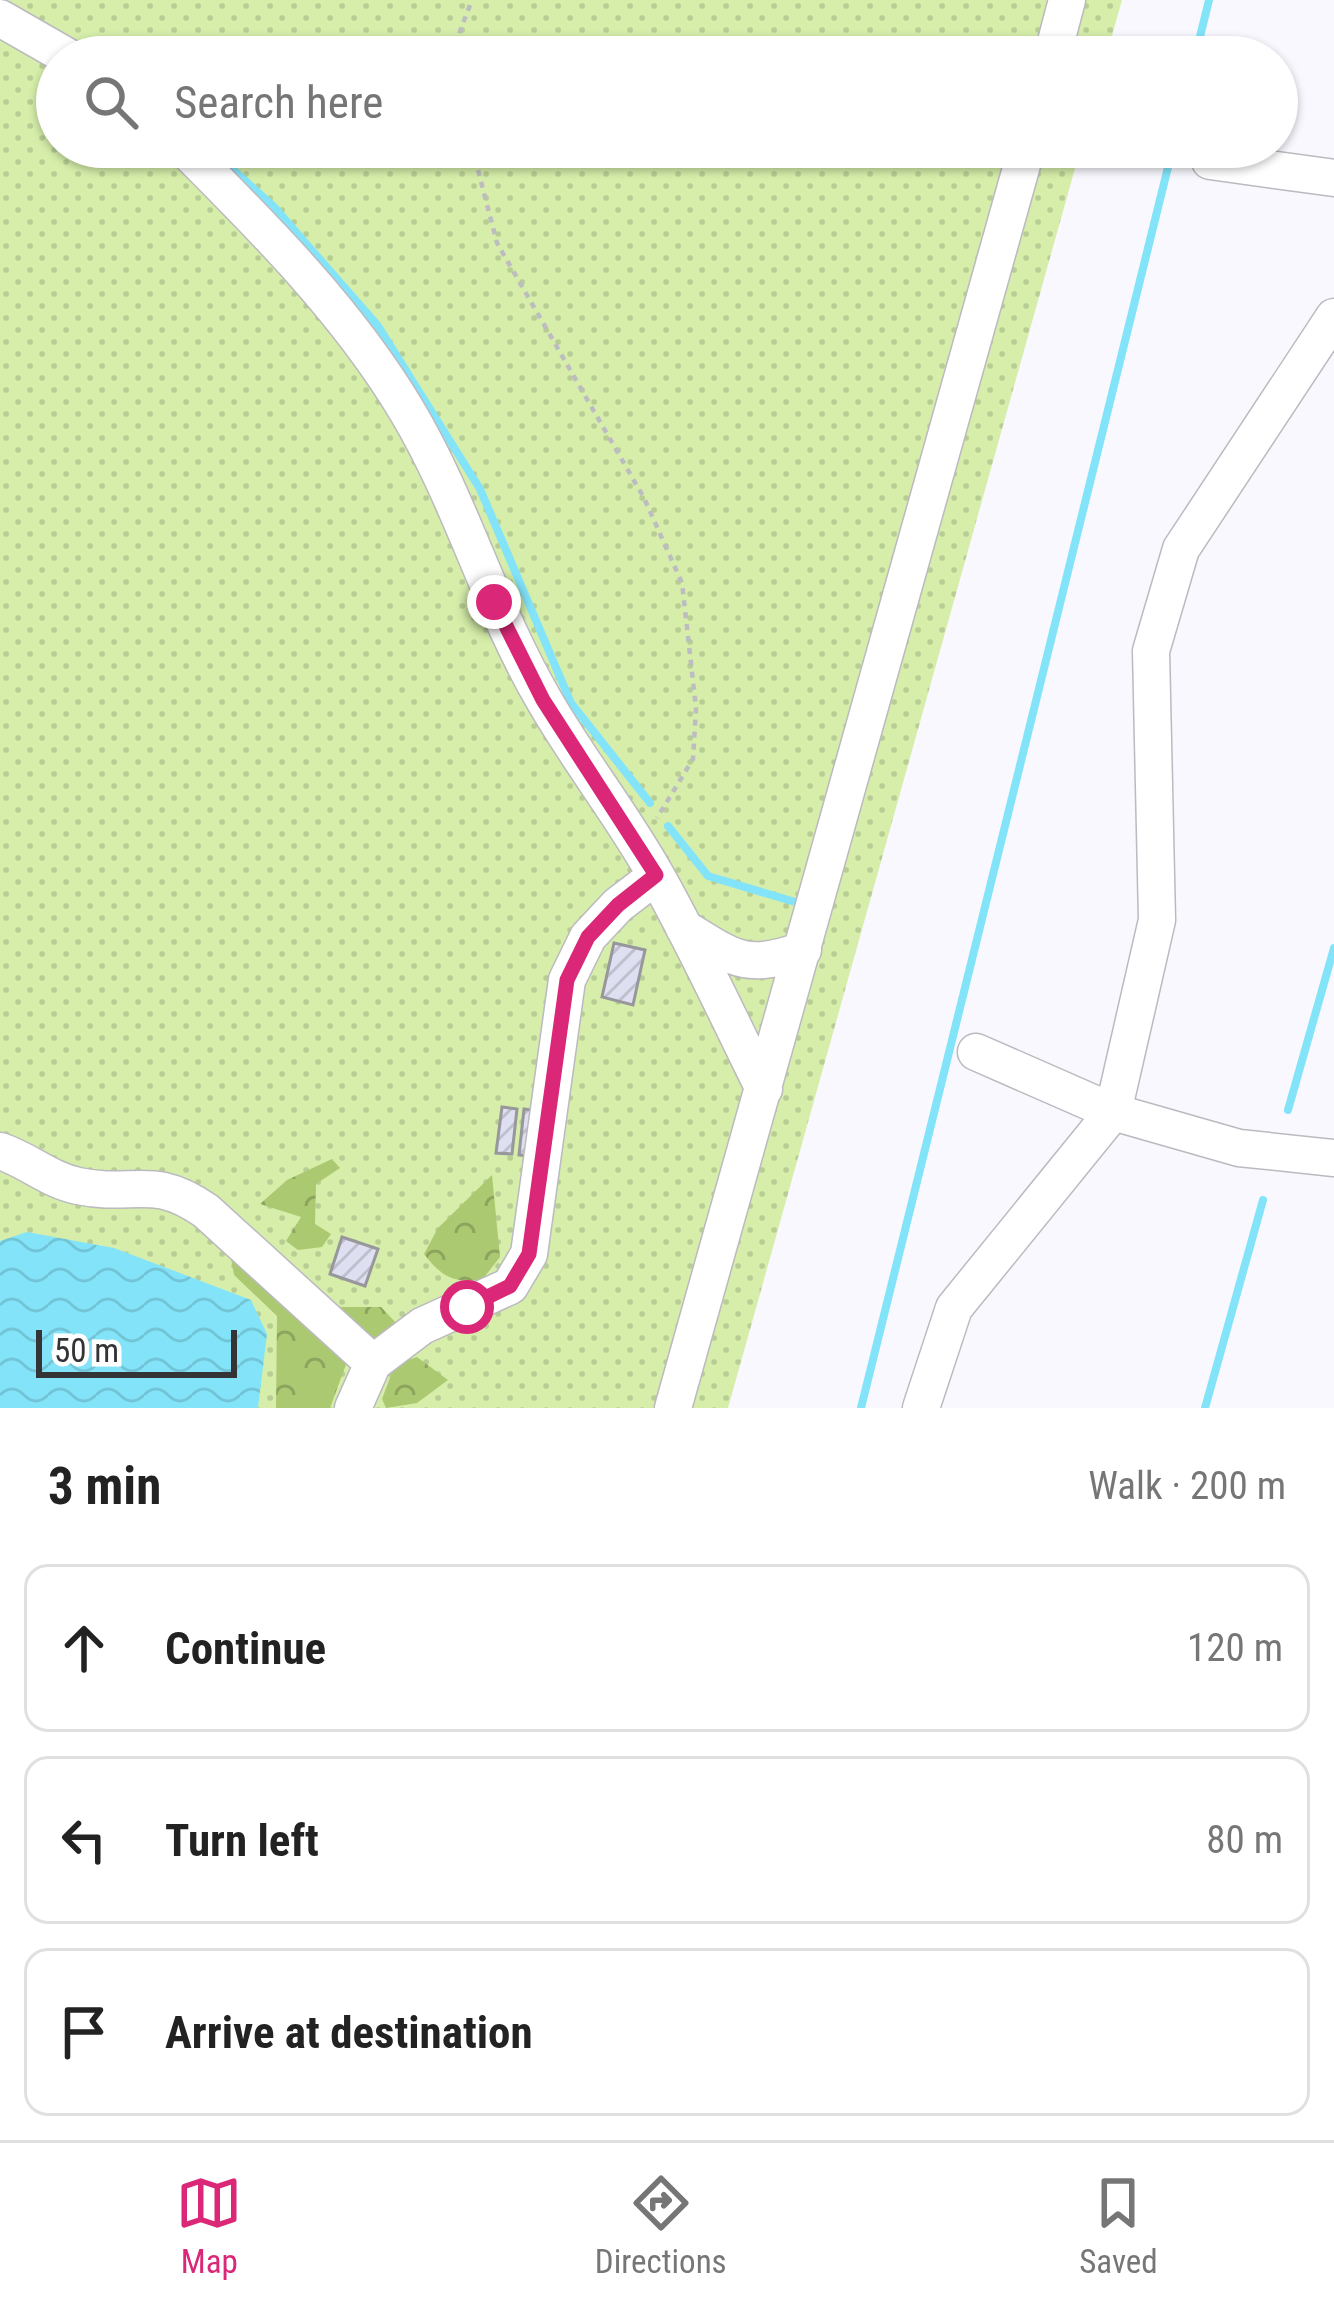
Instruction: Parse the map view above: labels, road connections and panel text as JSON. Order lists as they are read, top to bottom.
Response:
{
  "scale_bar": "50 m",
  "page": {
    "search": "Search here",
    "scale": "50 m",
    "heading": ["3 min", "Walk · 200 m"],
    "list": [
      ["Continue", "120 m"],
      ["Turn left", "80 m"],
      "Arrive at destination"
    ],
    "nav": ["Map", "Directions", "Saved"]
  }
}
